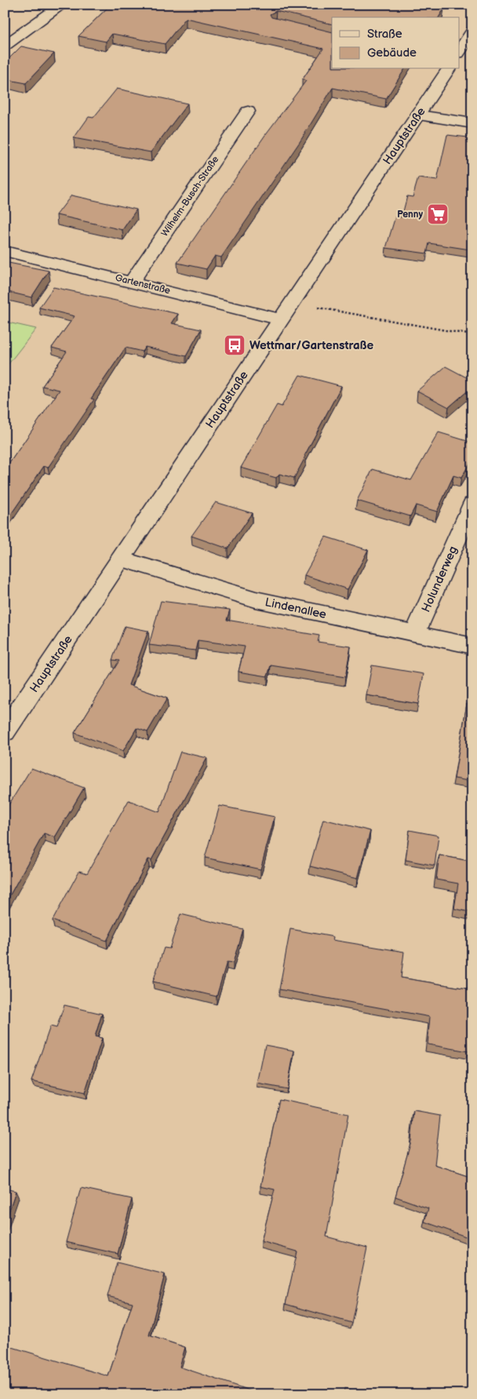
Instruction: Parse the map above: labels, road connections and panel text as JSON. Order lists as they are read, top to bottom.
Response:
{
  "streets": {
    "street": [
      "Hauptstraße",
      "Wilhelm-Busch-Straße",
      "Gartenstraße",
      "Holunderweg",
      "Lindenallee"
    ]
  },
  "crossings": [
    ["Hauptstraße", "Gartenstraße"],
    ["Hauptstraße", "Lindenallee"],
    ["Wilhelm-Busch-Straße", "Gartenstraße"],
    ["Holunderweg", "Lindenallee"]
  ],
  "places": {
    "supermarket": ["Penny"],
    "bus stop": ["Wettmar/Gartenstraße"]
  },
  "legend": ["Straße", "Gebäude"]
}
